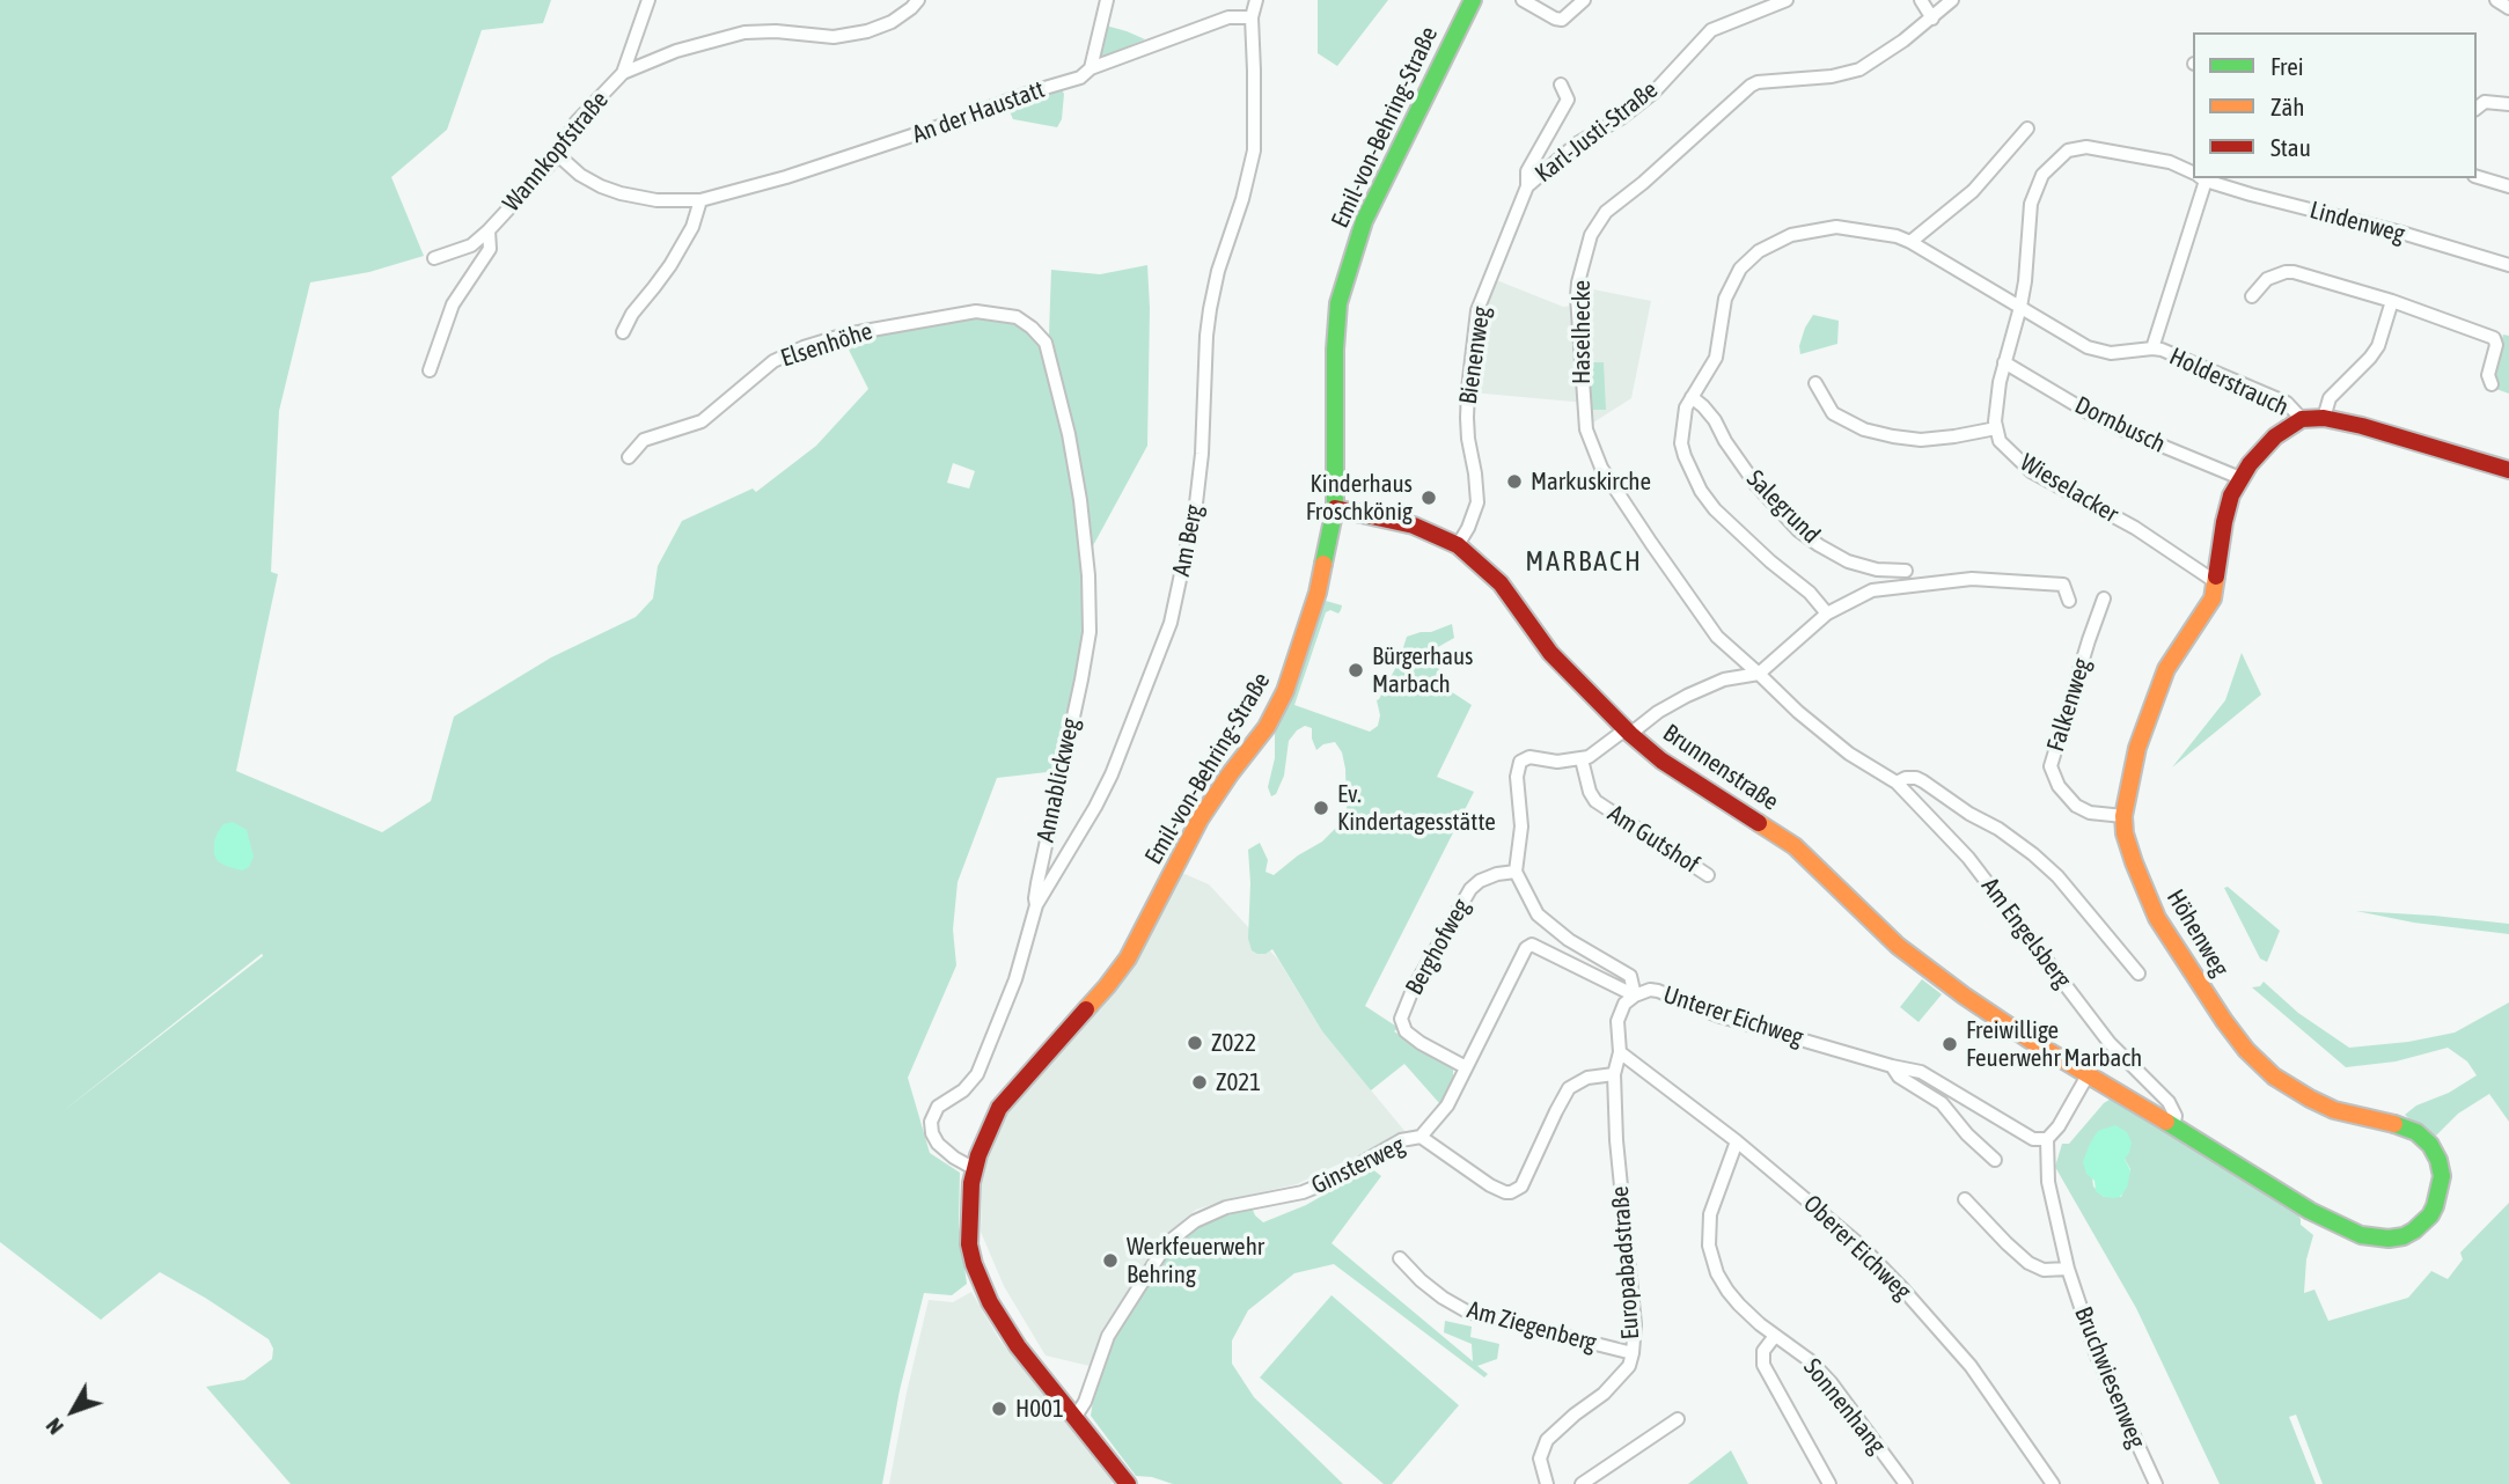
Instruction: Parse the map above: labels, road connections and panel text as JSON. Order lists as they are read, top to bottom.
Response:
{
  "streets": {
    "street": [
      "An der Haustatt",
      "Emil-von-Behring-Straße",
      "Karl-Justi-Straße",
      "Wannkopfstraße",
      "Lindenweg",
      "Haselhecke",
      "Elsenhöhe",
      "Bienenweg",
      "Holderstrauch",
      "Dornbusch",
      "Wieselacker",
      "Salegrund",
      "Am Berg",
      "Falkenweg",
      "Brunnenstraße",
      "Annablickweg",
      "Am Gutshof",
      "Am Engelsberg",
      "Höhenweg",
      "Berghofweg",
      "Unterer Eichweg",
      "Ginsterweg",
      "Oberer Eichweg",
      "Europabadstraße",
      "Am Ziegenberg",
      "Bruchwiesenweg",
      "Sonnenhang"
    ]
  },
  "crossings": [
    ["An der Haustatt", "Wannkopfstraße"],
    ["An der Haustatt", "Am Berg"],
    ["Emil-von-Behring-Straße", "Brunnenstraße"],
    ["Emil-von-Behring-Straße", "Annablickweg"],
    ["Emil-von-Behring-Straße", "Ginsterweg"],
    ["Karl-Justi-Straße", "Bienenweg"],
    ["Haselhecke", "Am Engelsberg"],
    ["Elsenhöhe", "Annablickweg"],
    ["Bienenweg", "Brunnenstraße"],
    ["Holderstrauch", "Salegrund"],
    ["Holderstrauch", "Höhenweg"],
    ["Dornbusch", "Höhenweg"],
    ["Wieselacker", "Höhenweg"],
    ["Am Berg", "Annablickweg"],
    ["Falkenweg", "Höhenweg"],
    ["Brunnenstraße", "Höhenweg"],
    ["Am Engelsberg", "Höhenweg"],
    ["Berghofweg", "Ginsterweg"],
    ["Unterer Eichweg", "Ginsterweg"],
    ["Unterer Eichweg", "Oberer Eichweg"],
    ["Unterer Eichweg", "Europabadstraße"],
    ["Unterer Eichweg", "Bruchwiesenweg"],
    ["Oberer Eichweg", "Europabadstraße"],
    ["Oberer Eichweg", "Sonnenhang"],
    ["Europabadstraße", "Am Ziegenberg"]
  ],
  "districts": ["MARBACH"],
  "places": [
    "Markuskirche",
    "Kinderhaus Froschkönig",
    "Bürgerhaus Marbach",
    "Ev. Kindertagesstätte",
    "Z022",
    "Freiwillige Feuerwehr Marbach",
    "Z021",
    "Werkfeuerwehr Behring",
    "H001"
  ],
  "legend": ["Frei", "Zäh", "Stau"],
  "north": "bottom left"
}
